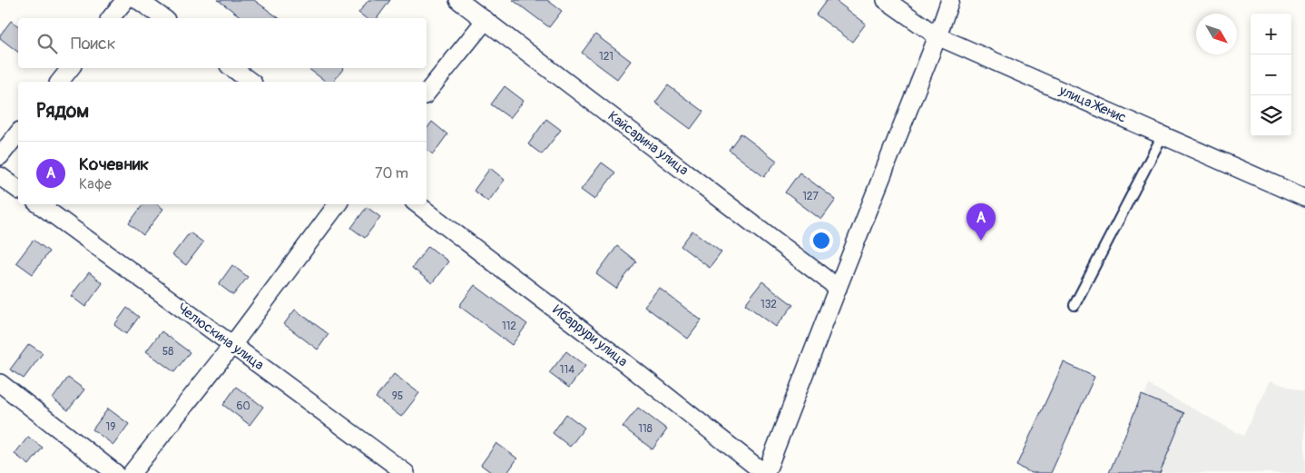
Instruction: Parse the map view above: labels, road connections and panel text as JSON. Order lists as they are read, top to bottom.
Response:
{
  "streets": {
    "street": [
      "улица Женис",
      "Кайсарина улица",
      "Ибаррури улица",
      "Челюскина улица"
    ]
  },
  "house_numbers": [
    "121",
    "127",
    "132",
    "112",
    "58",
    "114",
    "95",
    "60",
    "19",
    "118"
  ],
  "north": "bottom right",
  "page": {
    "map_buttons": ["+", "−"],
    "search": "Поиск",
    "heading": "Рядом",
    "list": [
      {
        "mark": "A",
        "name": "Кочевник",
        "note": "Кафе",
        "value": "70 m"
      }
    ],
    "pins": "A"
  }
}
